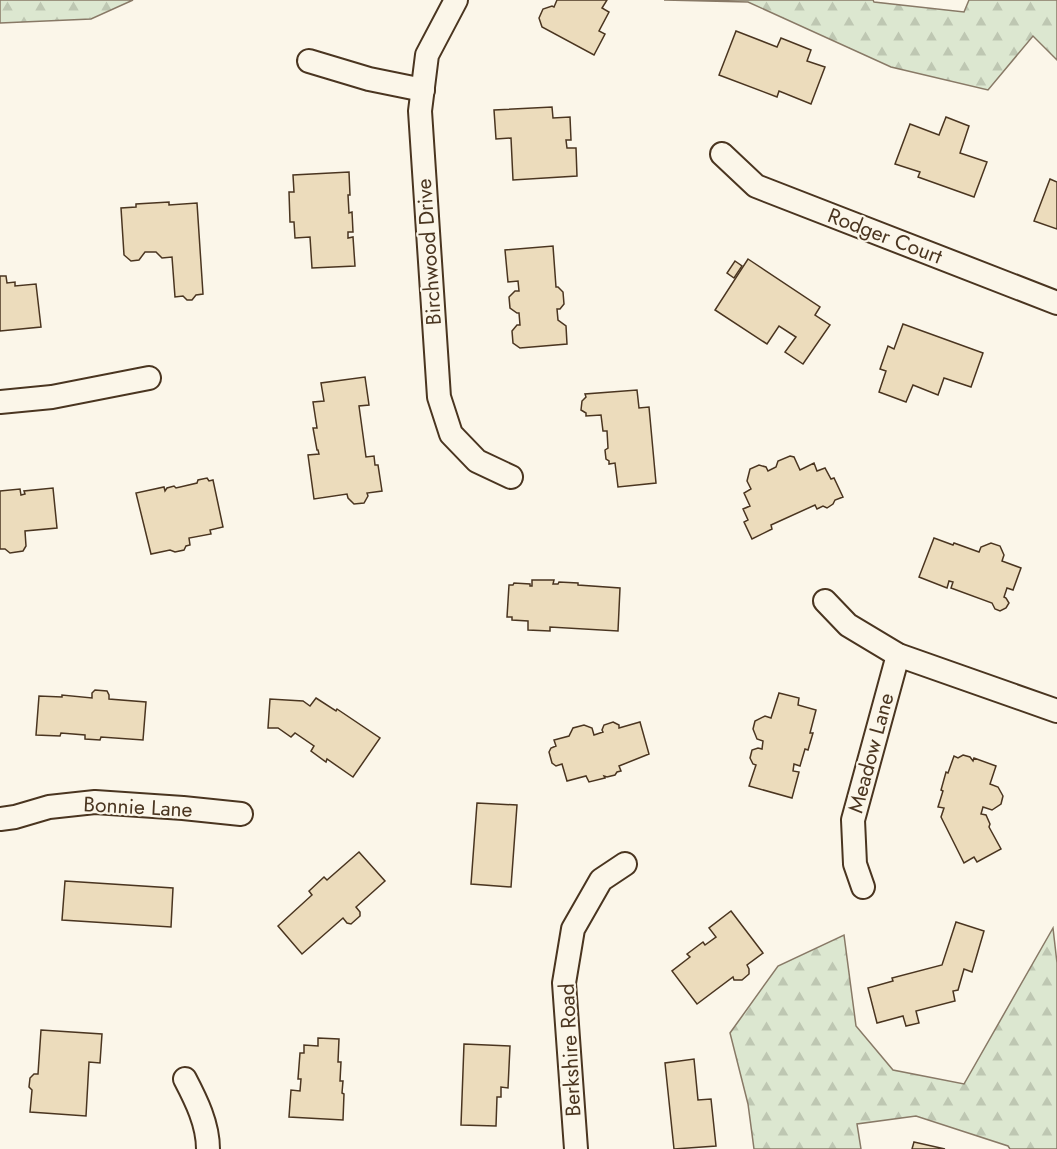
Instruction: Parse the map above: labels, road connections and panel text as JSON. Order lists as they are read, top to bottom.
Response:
{
  "streets": {
    "street": [
      "Rodger Court",
      "Birchwood Drive",
      "Meadow Lane",
      "Bonnie Lane",
      "Berkshire Road"
    ]
  }
}
